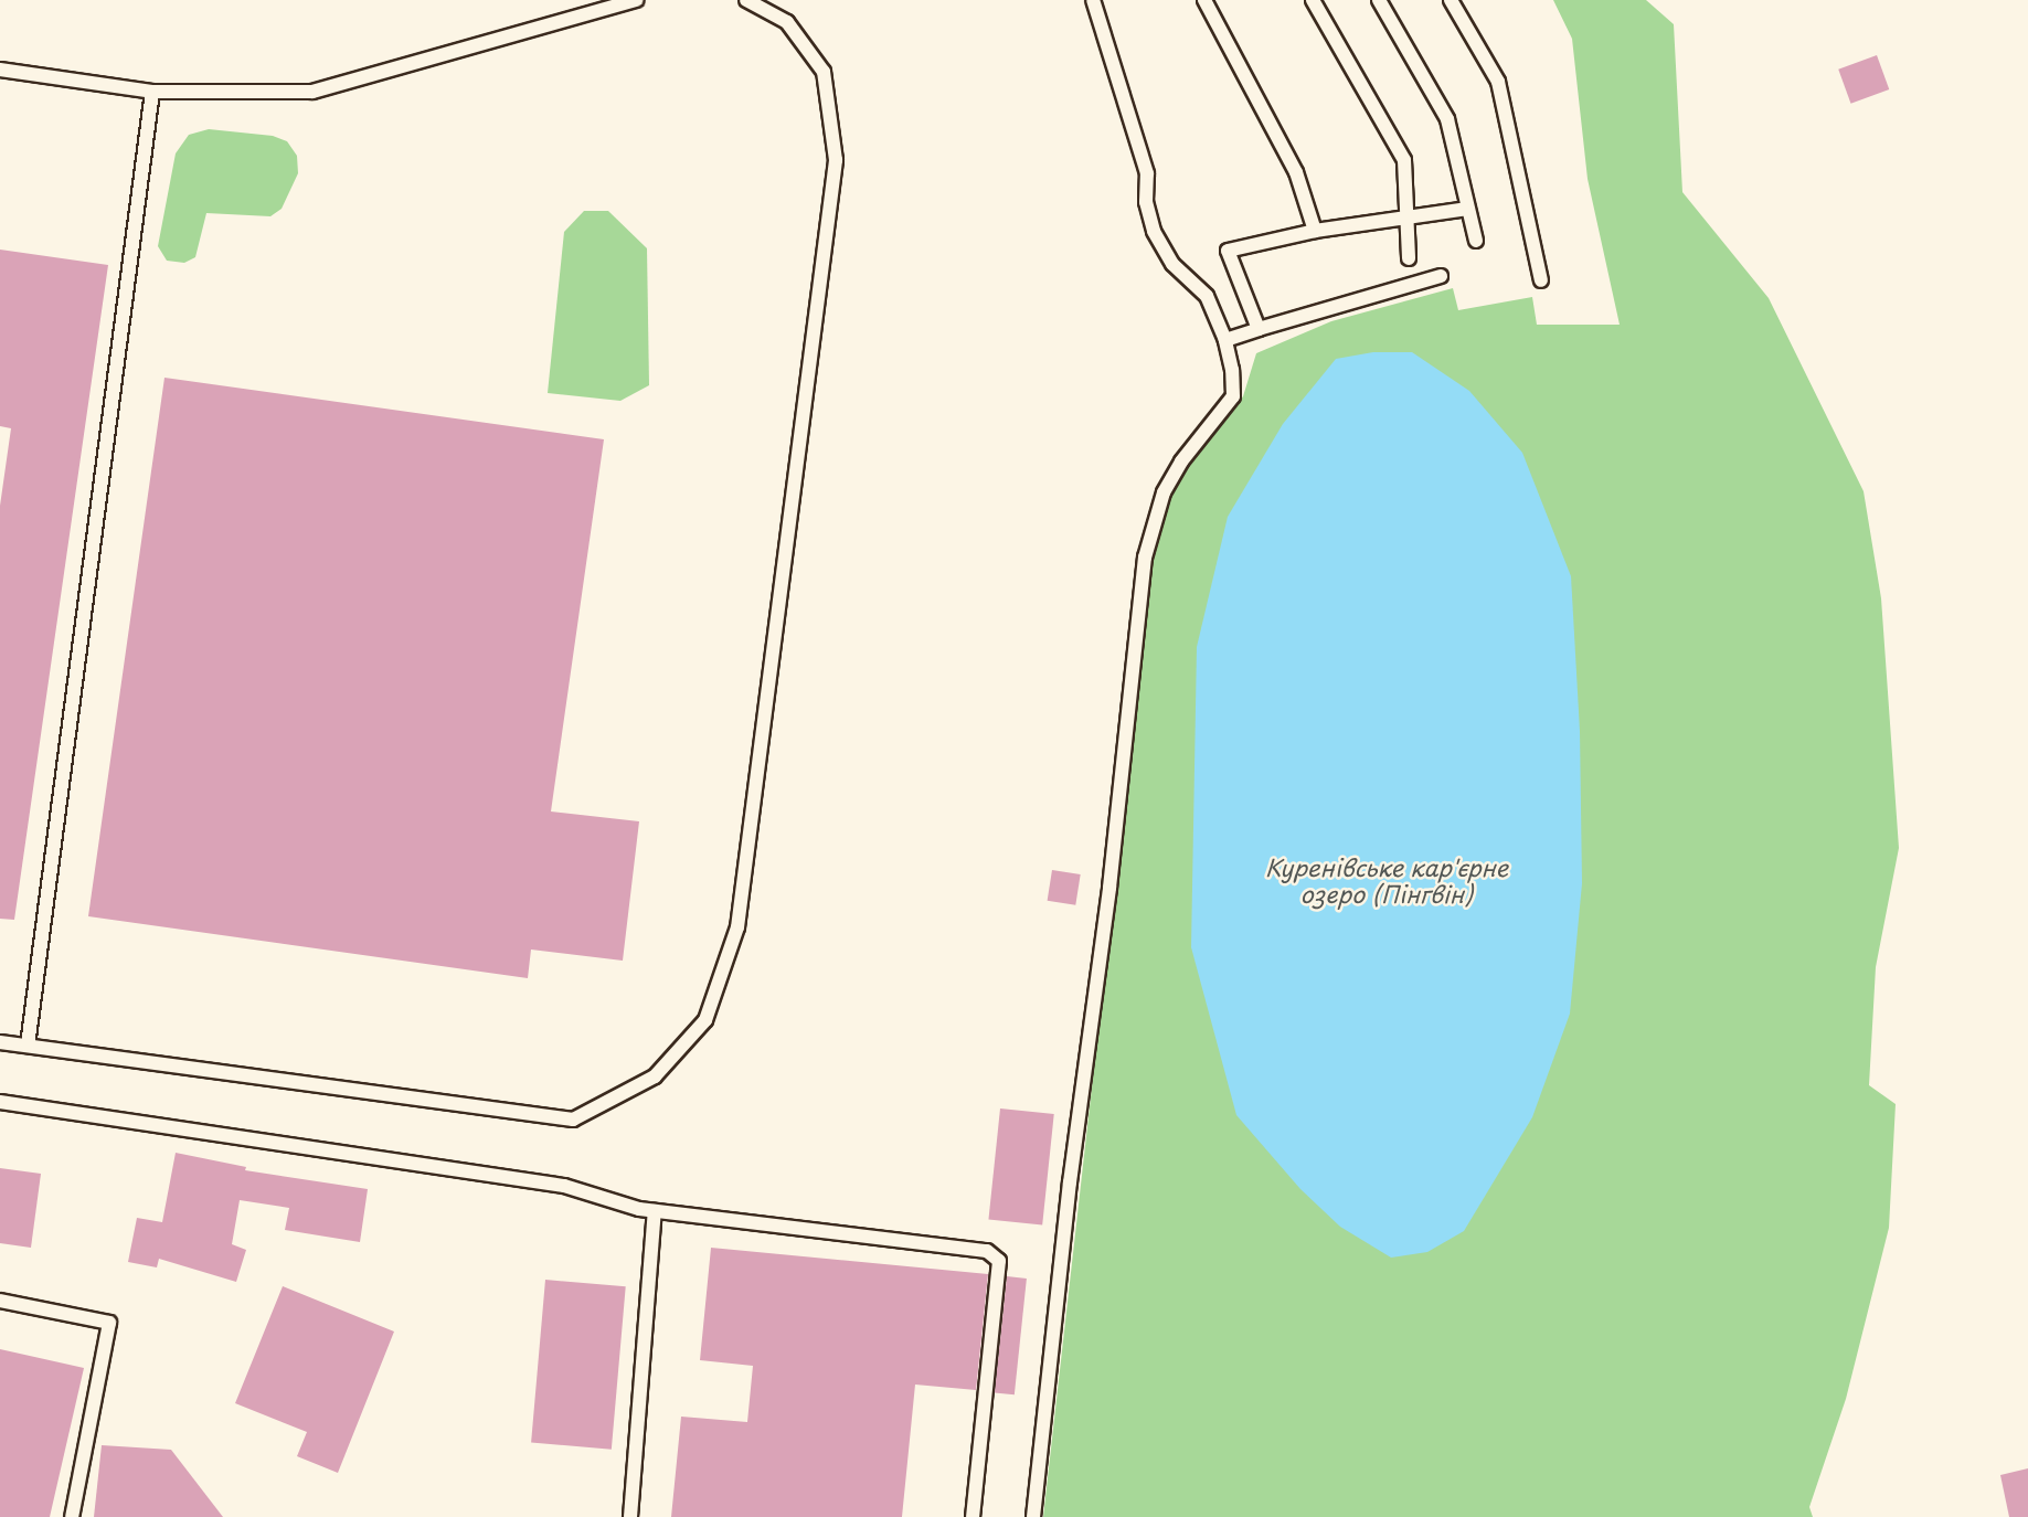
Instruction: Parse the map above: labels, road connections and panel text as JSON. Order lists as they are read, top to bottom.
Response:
{
  "water": ["Куренівське кар'єрне озеро (Пінгвін)"]
}
